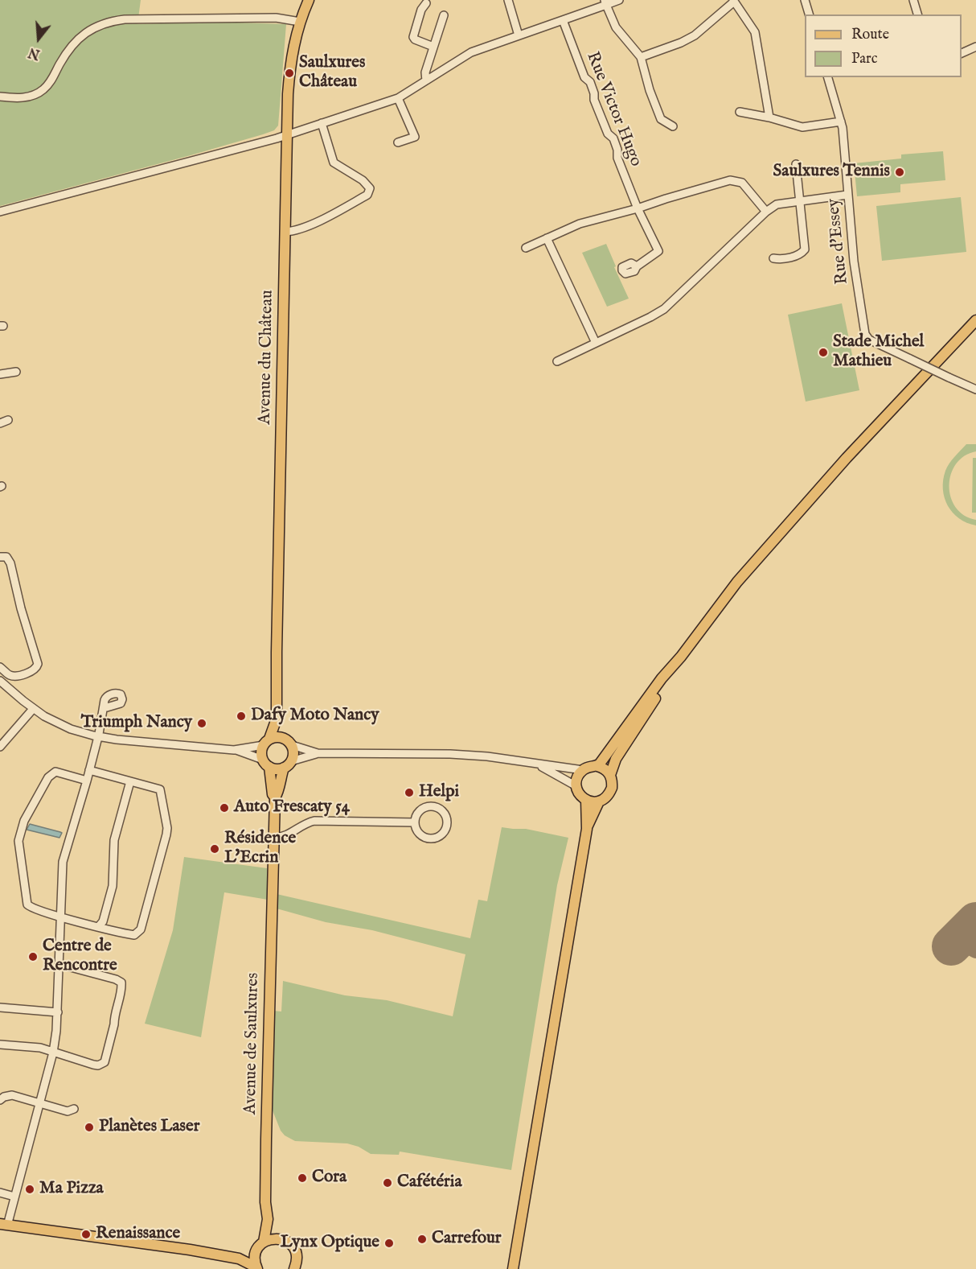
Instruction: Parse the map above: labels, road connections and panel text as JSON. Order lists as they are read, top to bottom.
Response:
{
  "streets": {
    "main road": ["Avenue du Château", "Avenue de Saulxures"],
    "street": ["Rue Victor Hugo", "Rue d'Essey"]
  },
  "places": [
    "Saulxures Château",
    "Saulxures Tennis",
    "Stade Michel Mathieu",
    "Dafy Moto Nancy",
    "Triumph Nancy",
    "Helpi",
    "Auto Frescaty 54",
    "Résidence L'Ecrin",
    "Centre de Rencontre",
    "Planètes Laser",
    "Cora",
    "Cafétéria",
    "Ma Pizza",
    "Renaissance",
    "Carrefour",
    "Lynx Optique"
  ],
  "legend": ["Route", "Parc"],
  "north": "bottom"
}
